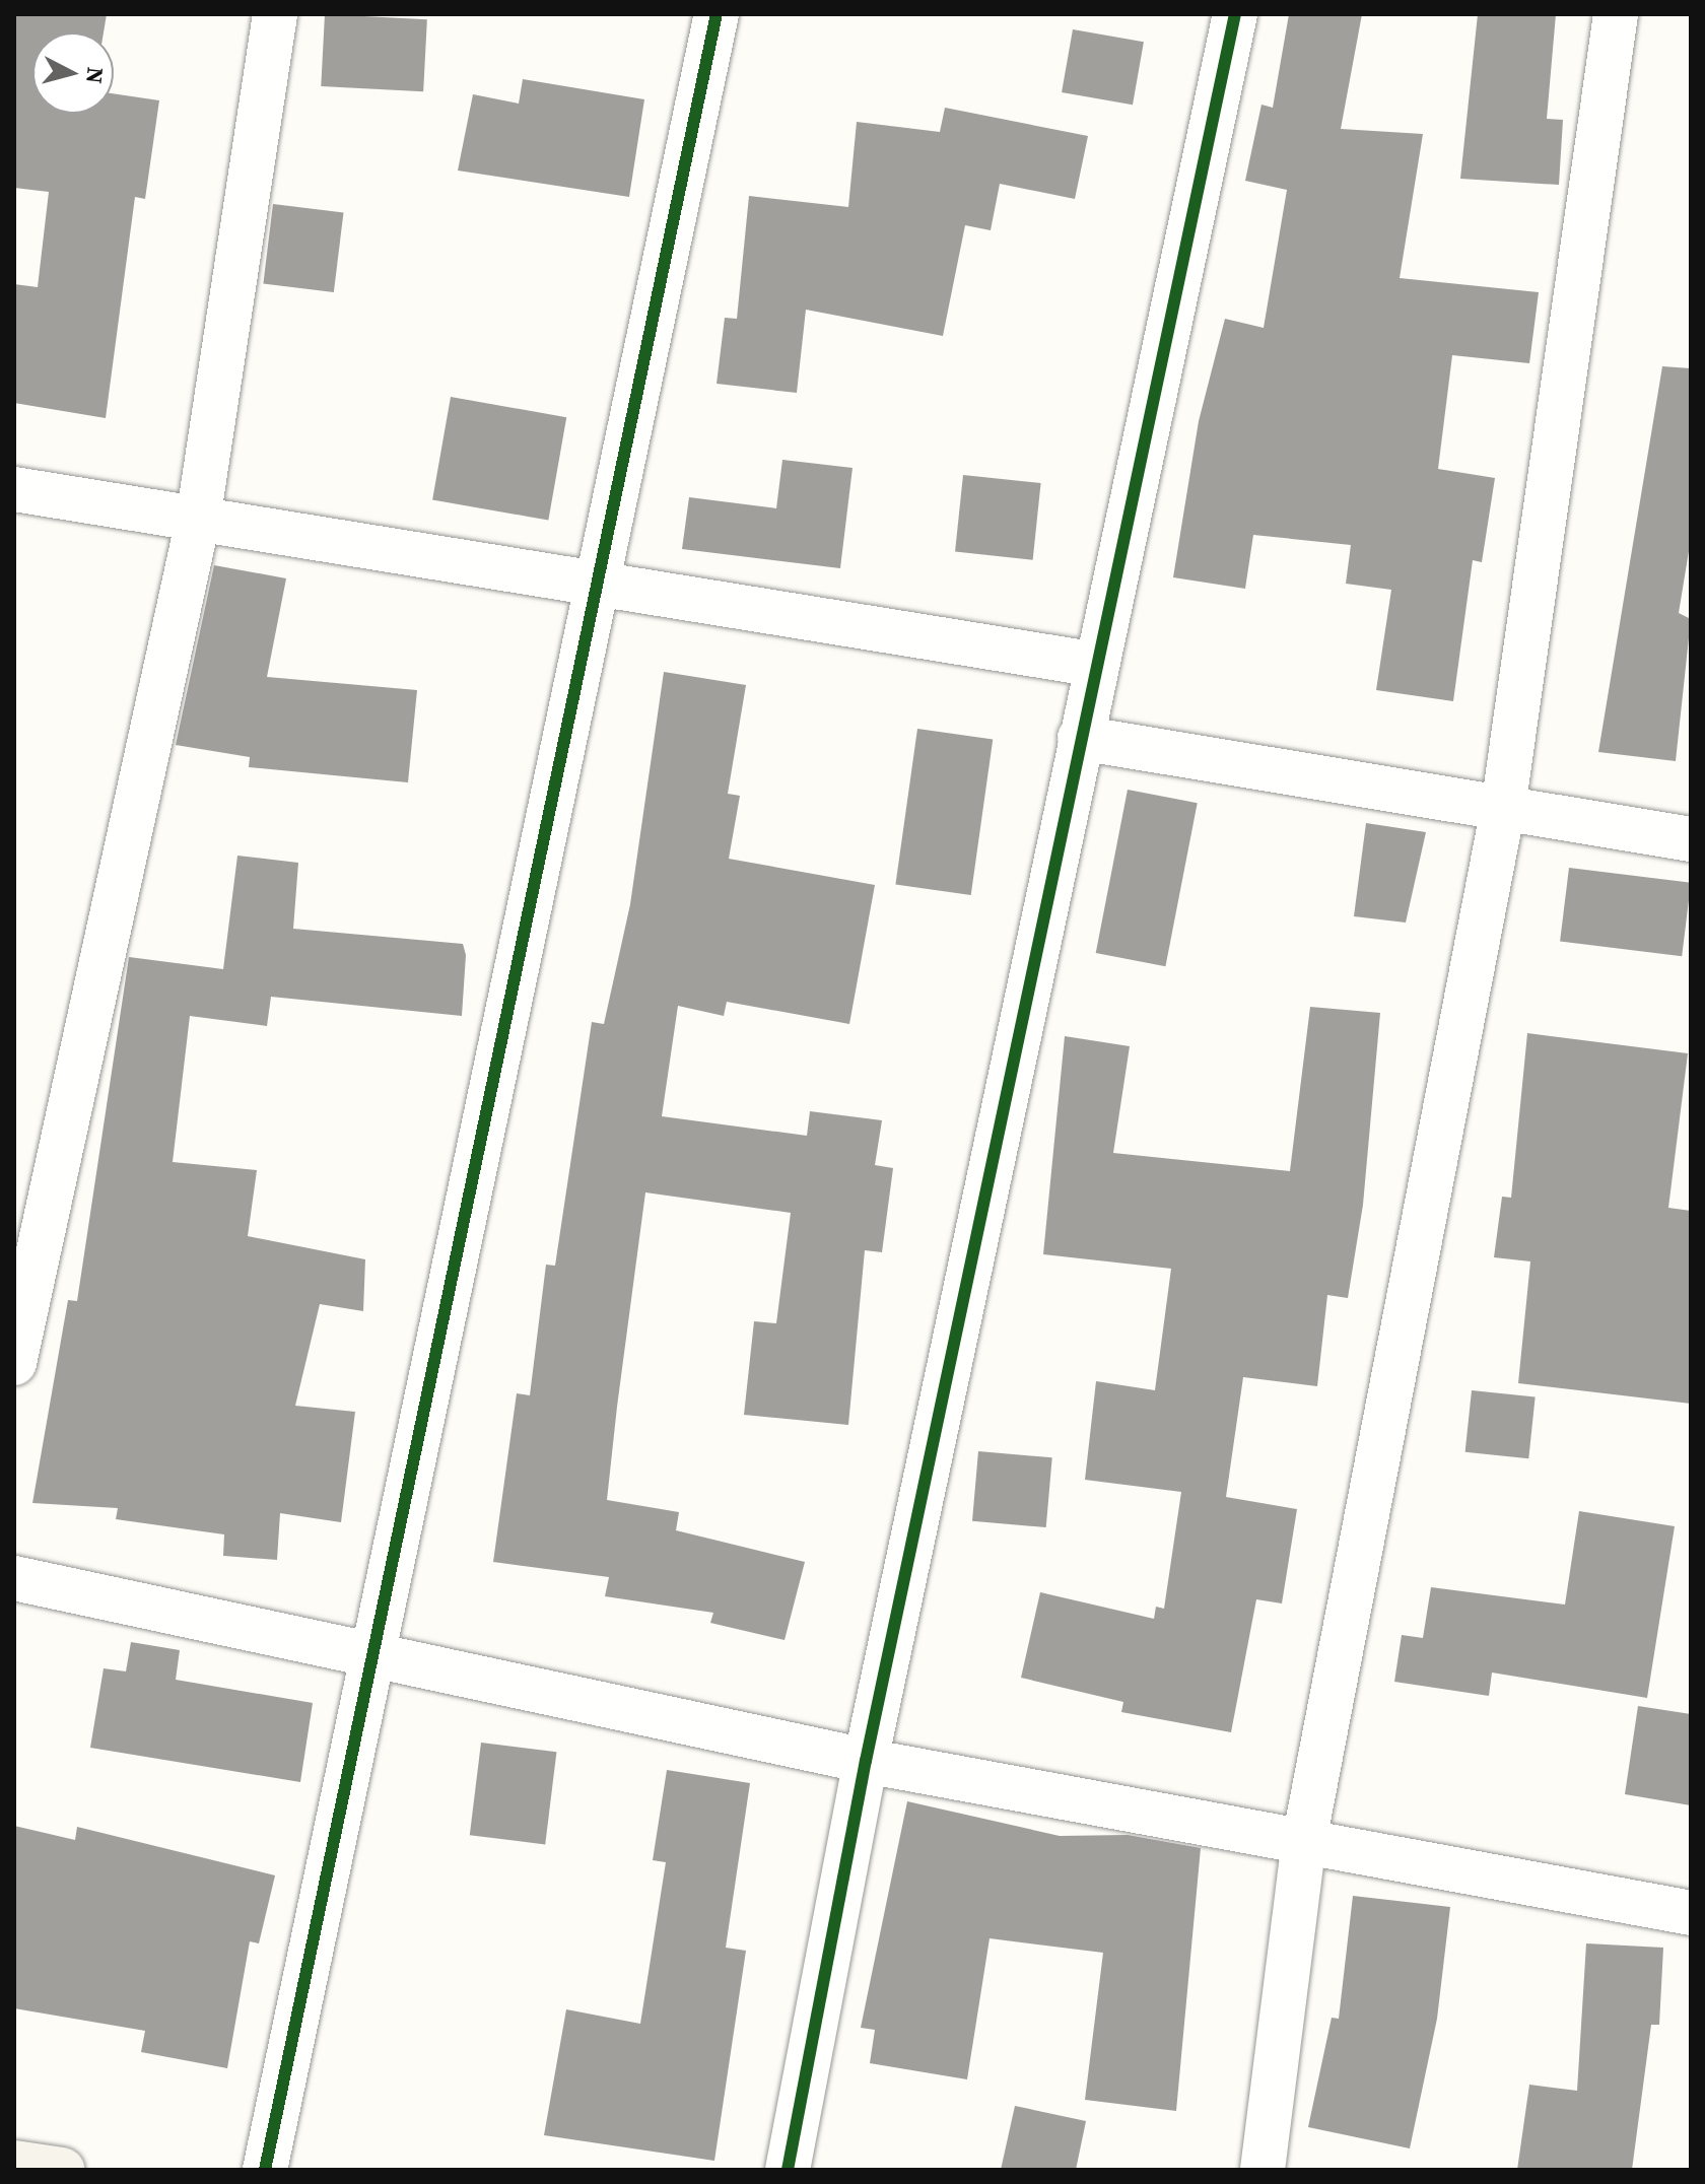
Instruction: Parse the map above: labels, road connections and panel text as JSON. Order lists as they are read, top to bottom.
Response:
{
  "north": "right"
}
